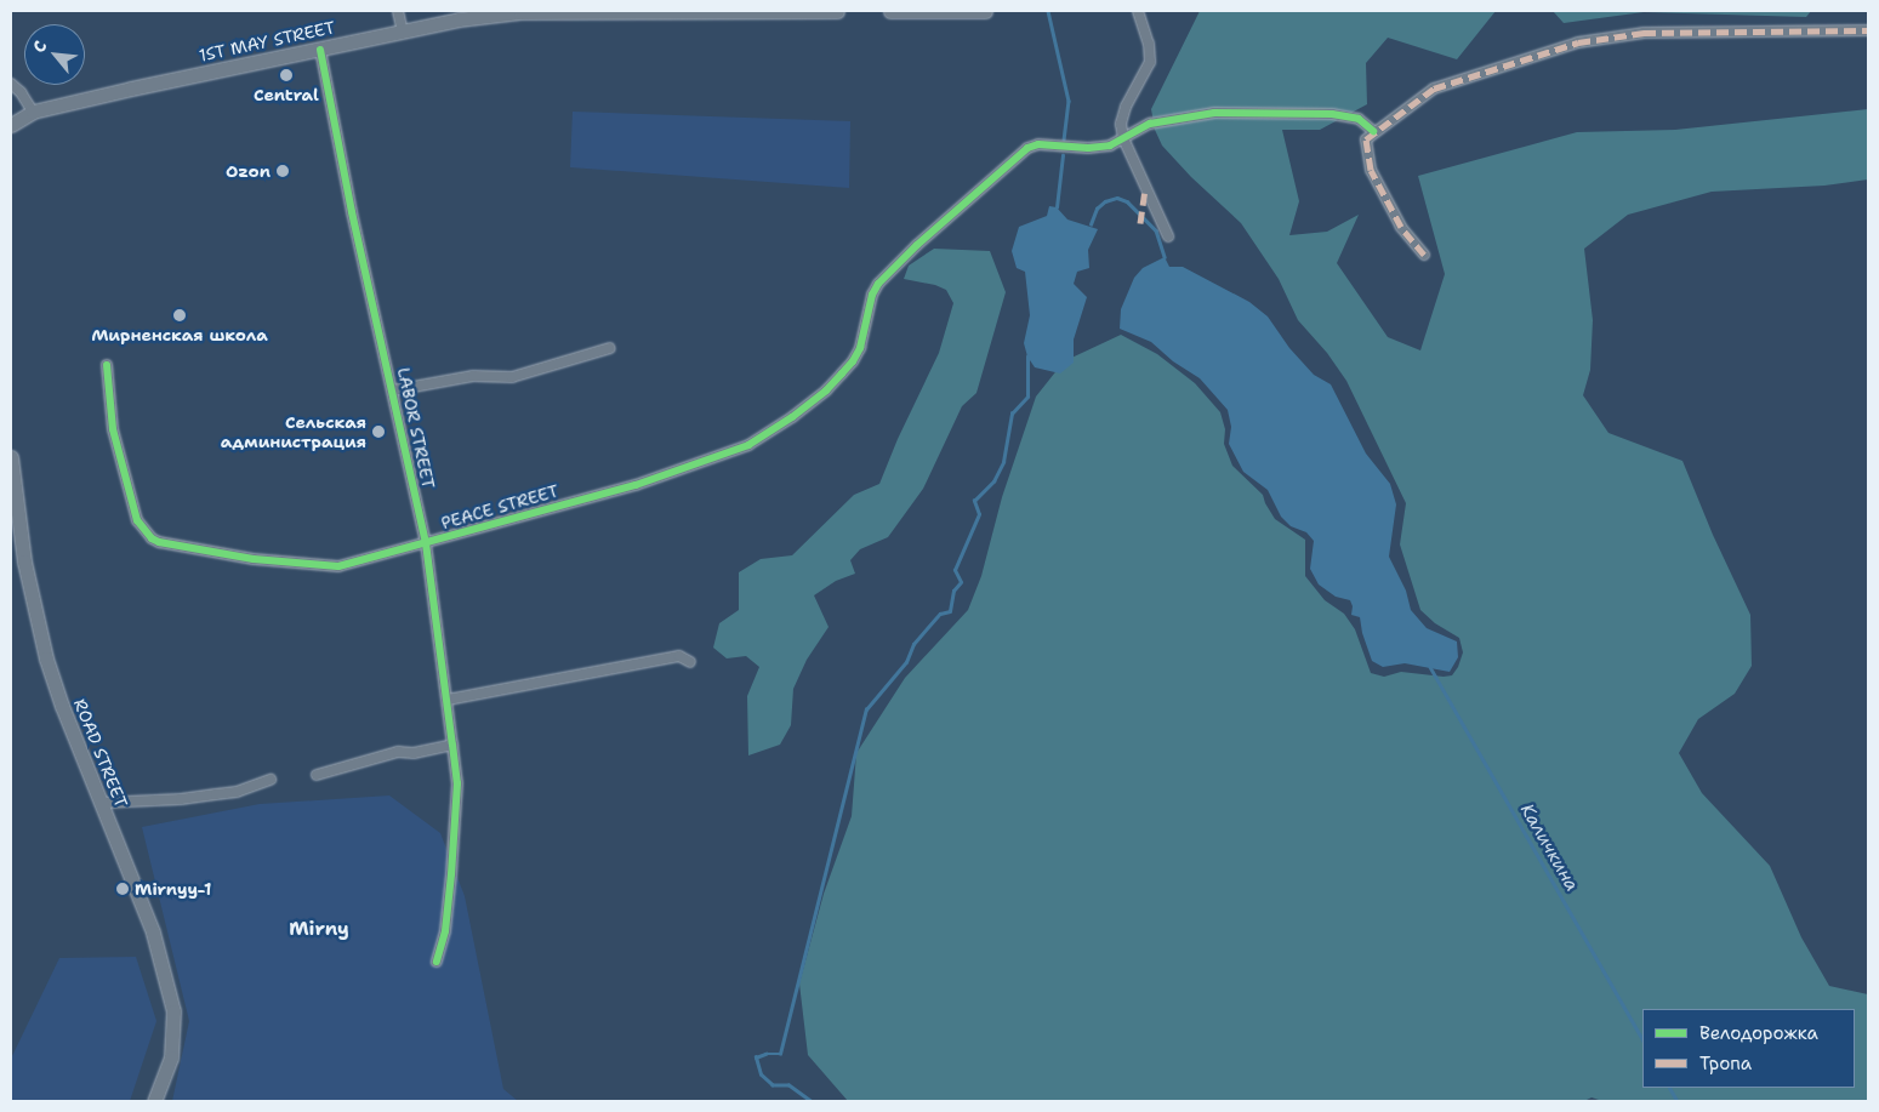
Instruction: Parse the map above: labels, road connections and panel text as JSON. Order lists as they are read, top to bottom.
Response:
{
  "streets": {
    "street": [
      "1ST MAY STREET",
      "LABOR STREET",
      "PEACE STREET",
      "ROAD STREET"
    ]
  },
  "crossings": [
    ["1ST MAY STREET", "LABOR STREET"],
    ["LABOR STREET", "PEACE STREET"]
  ],
  "districts": ["Mirny"],
  "water": ["Каличкина"],
  "places": [
    "Central",
    "Ozon",
    "Мирненская школа",
    "Сельская администрация",
    "Mirnyy-1"
  ],
  "legend": ["Велодорожка", "Тропа"],
  "north": "top left"
}
